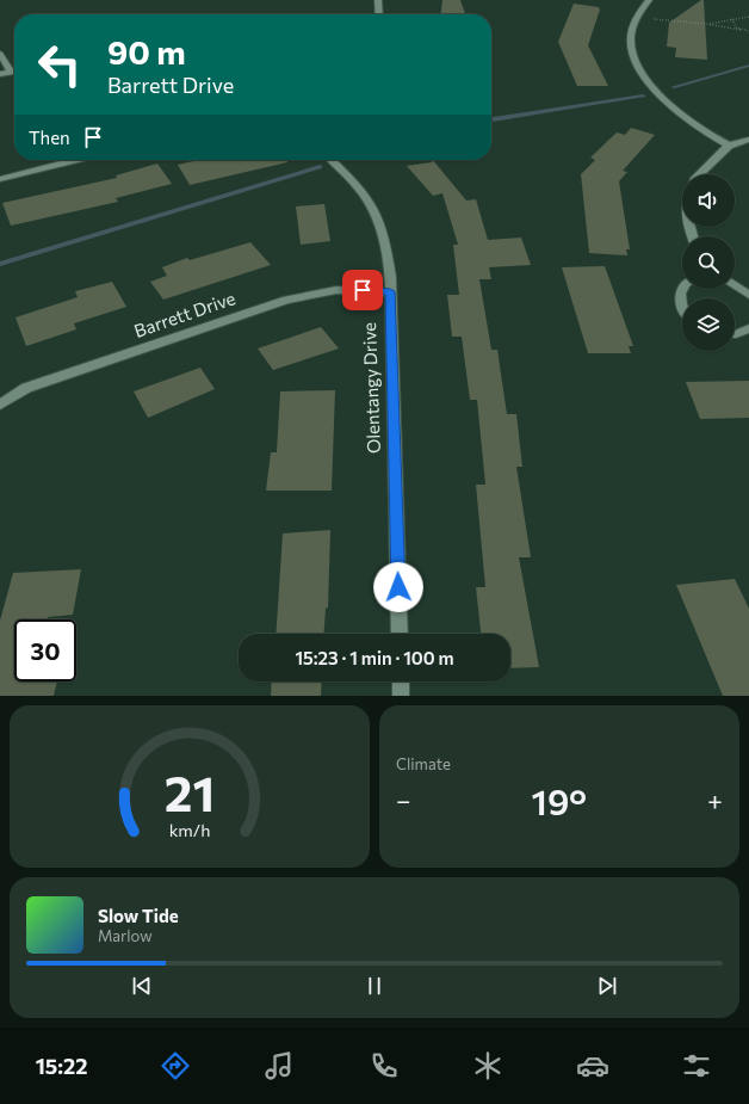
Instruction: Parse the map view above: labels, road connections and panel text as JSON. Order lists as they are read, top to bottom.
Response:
{
  "streets": {
    "street": ["Barrett Drive", "Olentangy Drive"]
  },
  "crossings": [
    ["Barrett Drive", "Olentangy Drive"]
  ],
  "page": {
    "turn": ["90 m", "Barrett Drive"],
    "then": "Then",
    "limit": "30",
    "trip": "15:23 · 1 min · 100 m",
    "tile": "Climate",
    "heat": ["−", "19°", "+"],
    "song": ["Slow Tide", "Marlow"],
    "tabs": "15:22",
    "gauge": ["21", "km/h"]
  }
}
